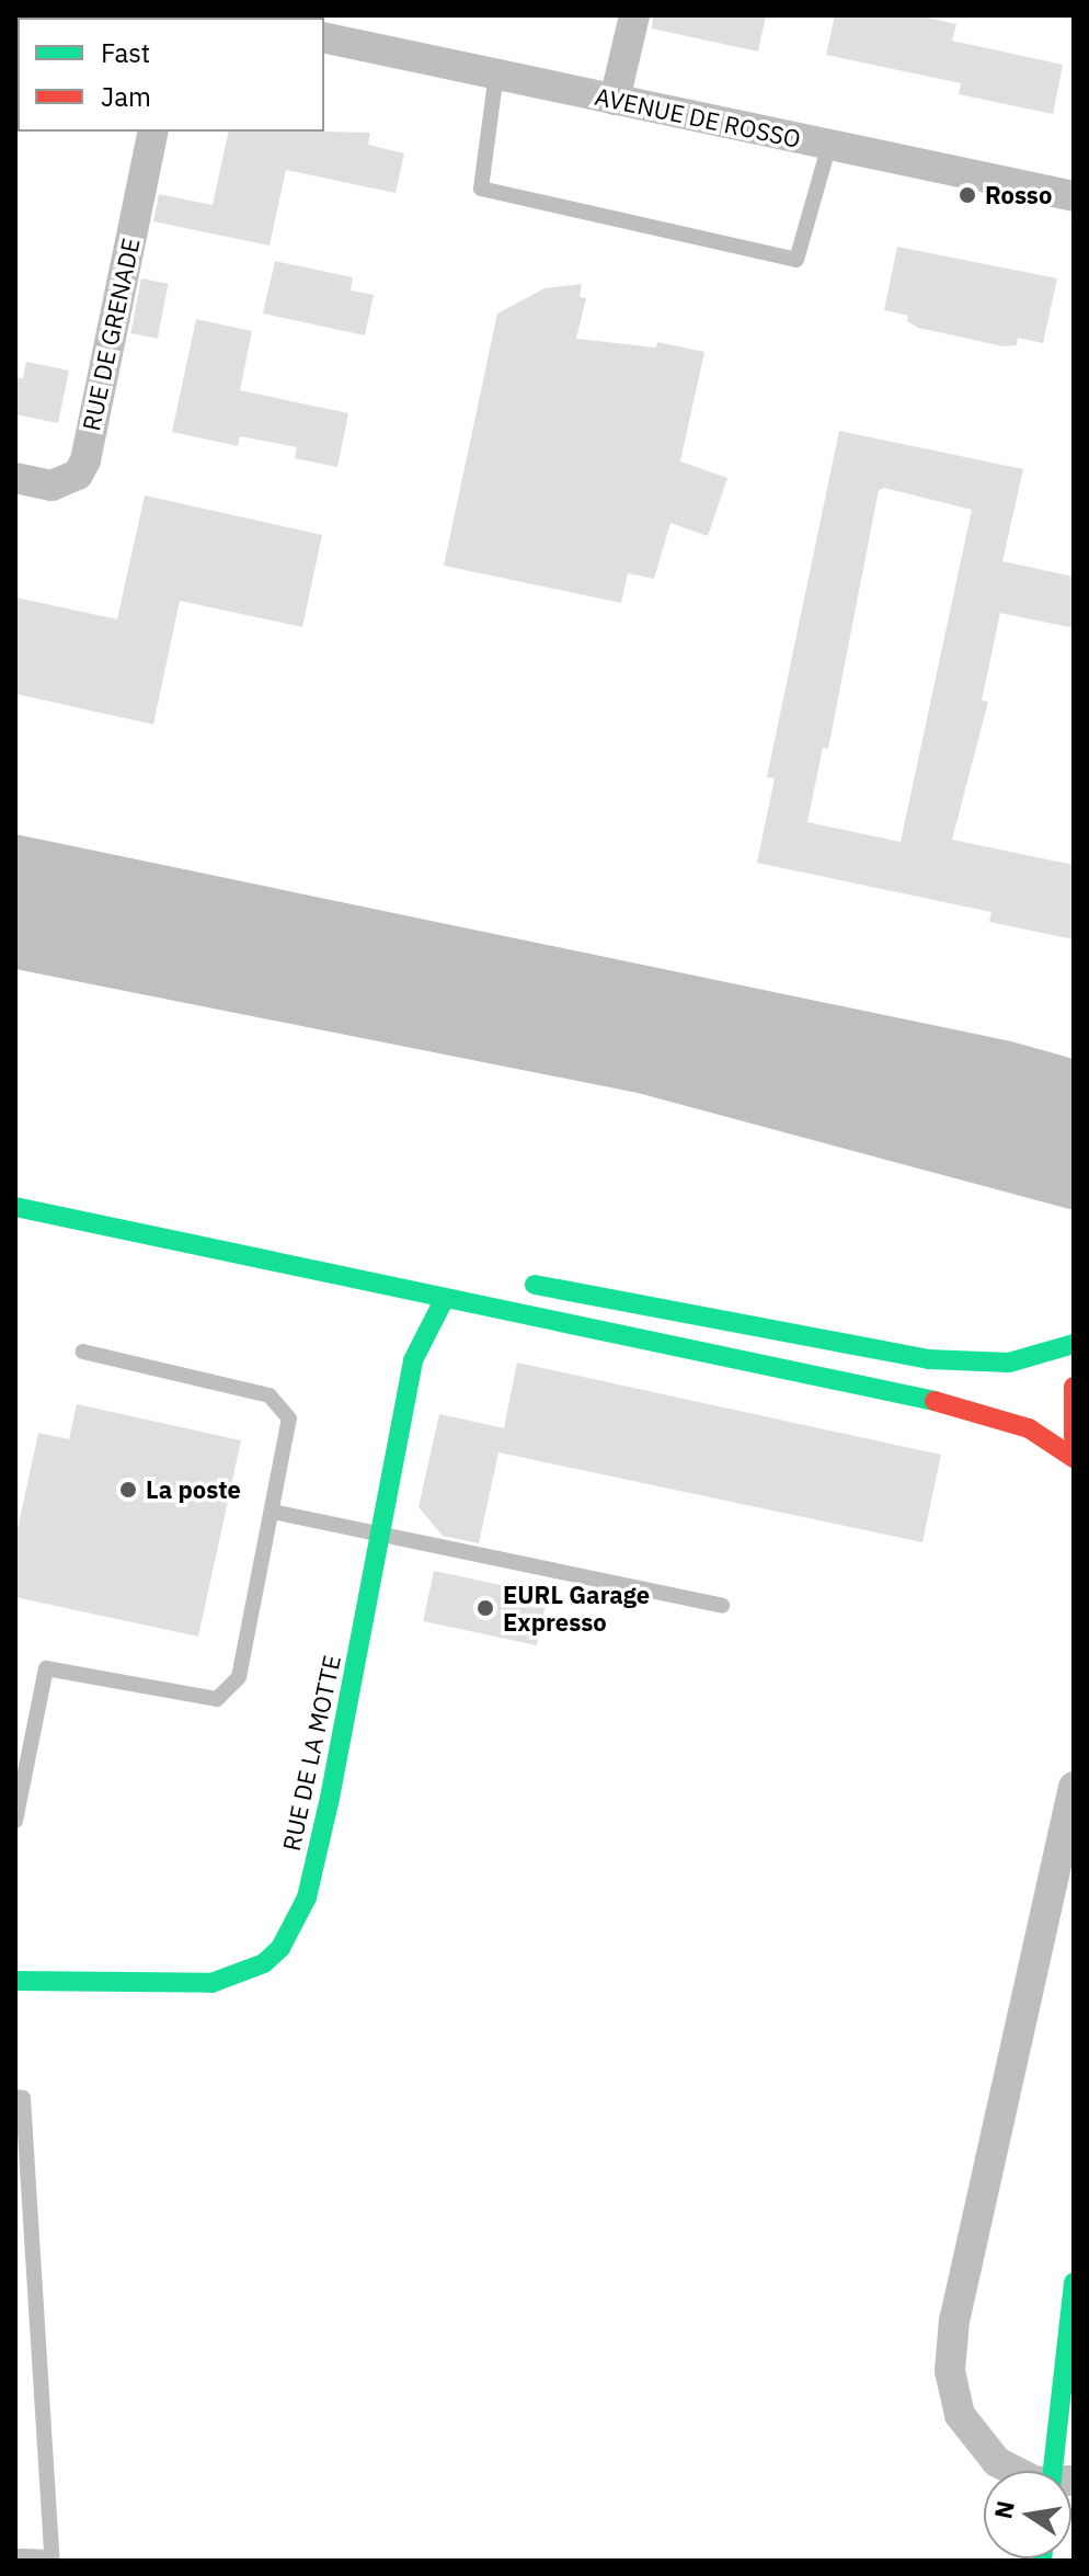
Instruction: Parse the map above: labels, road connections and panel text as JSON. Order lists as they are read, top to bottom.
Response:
{
  "streets": {
    "main road": ["RUE DE LA MOTTE"],
    "street": ["AVENUE DE ROSSO", "RUE DE GRENADE"]
  },
  "places": ["Rosso", "La poste", "EURL Garage Expresso"],
  "legend": ["Fast", "Jam"],
  "north": "left"
}
